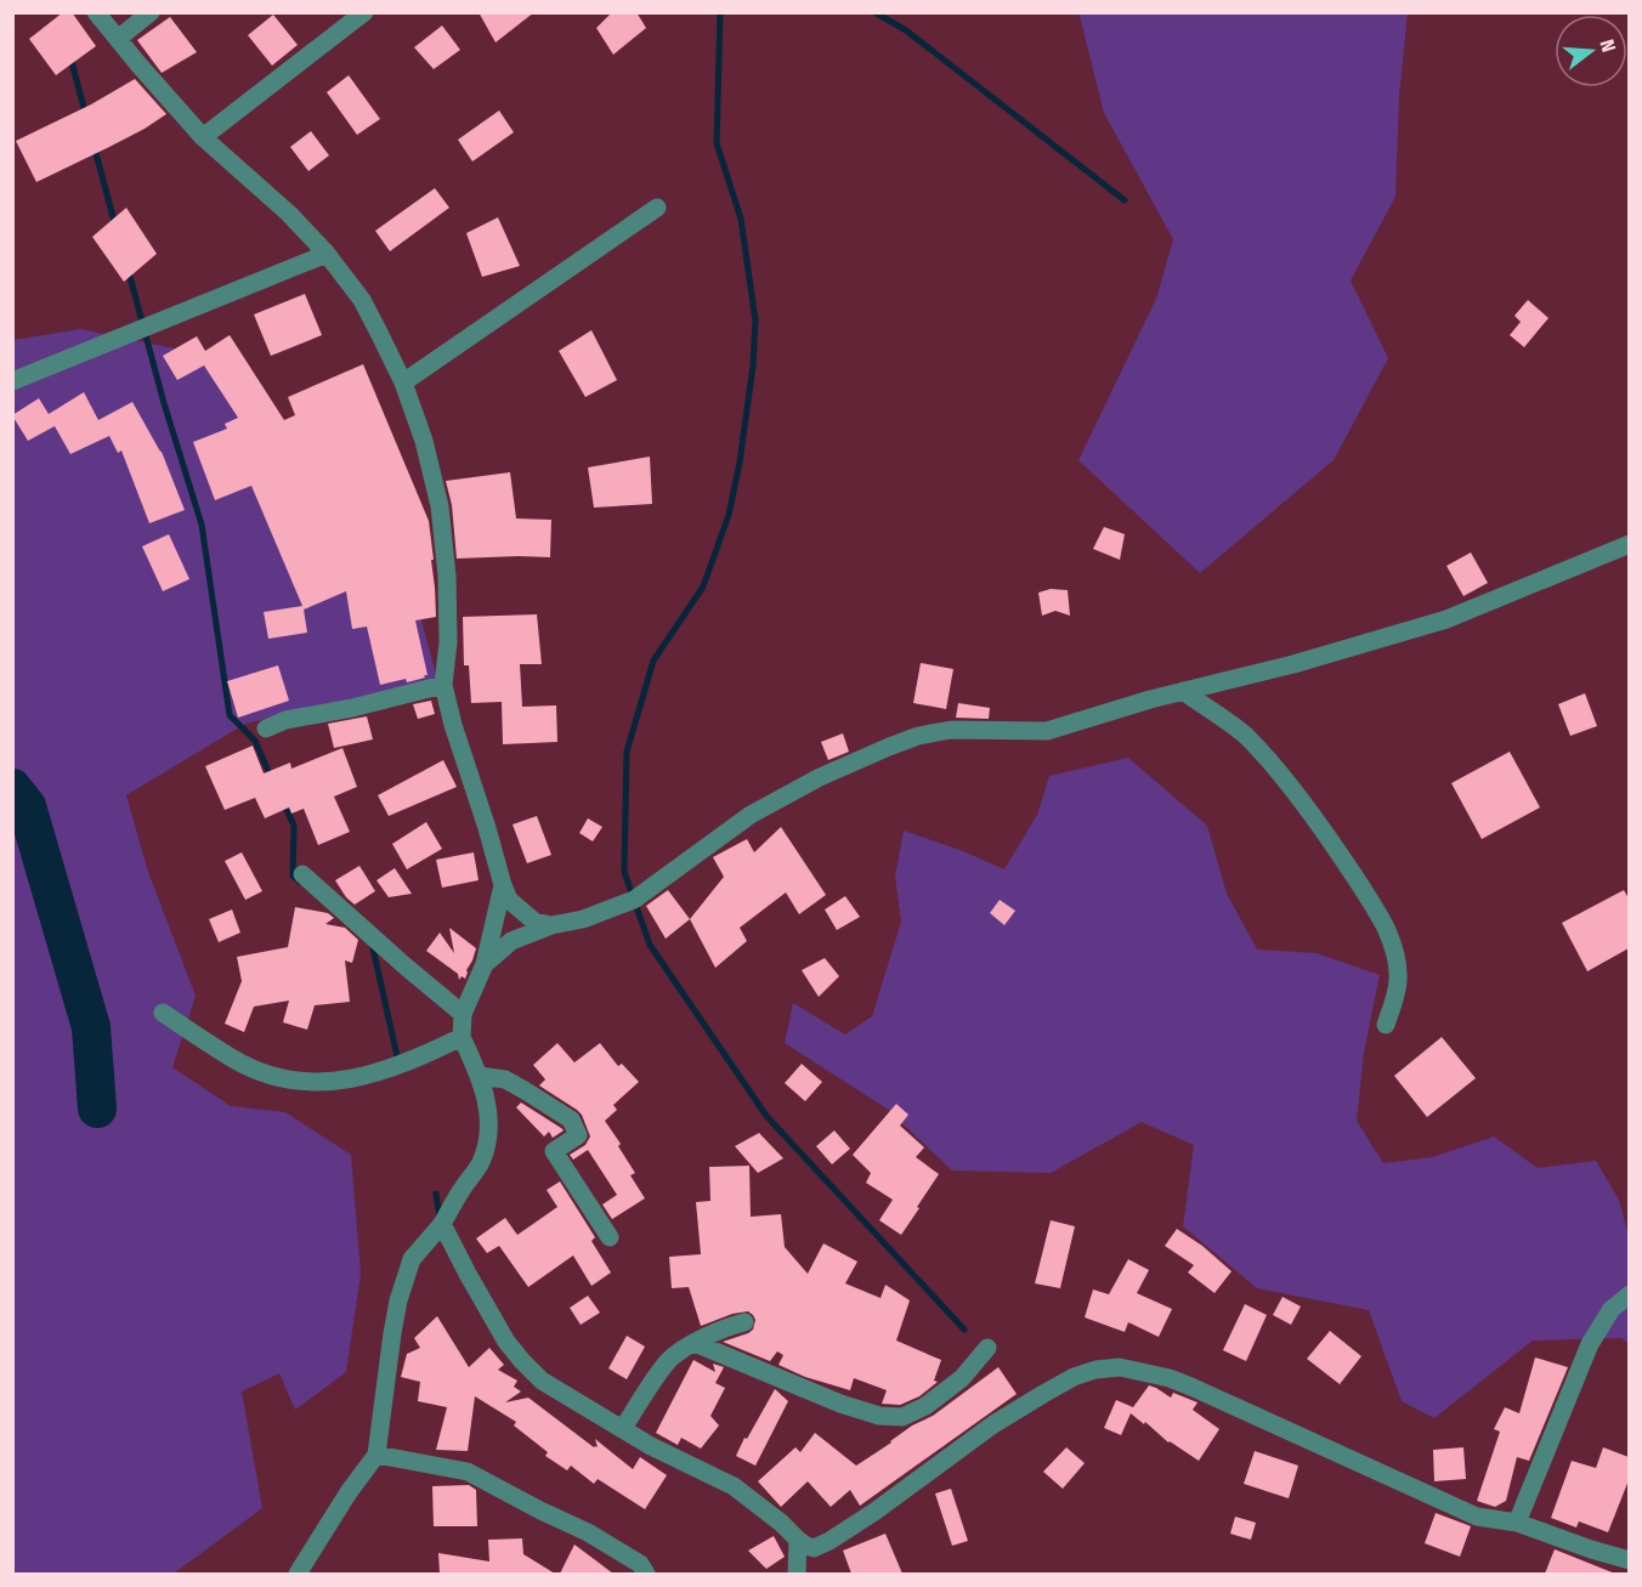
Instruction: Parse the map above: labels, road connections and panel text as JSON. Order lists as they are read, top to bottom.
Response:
{
  "north": "right"
}
